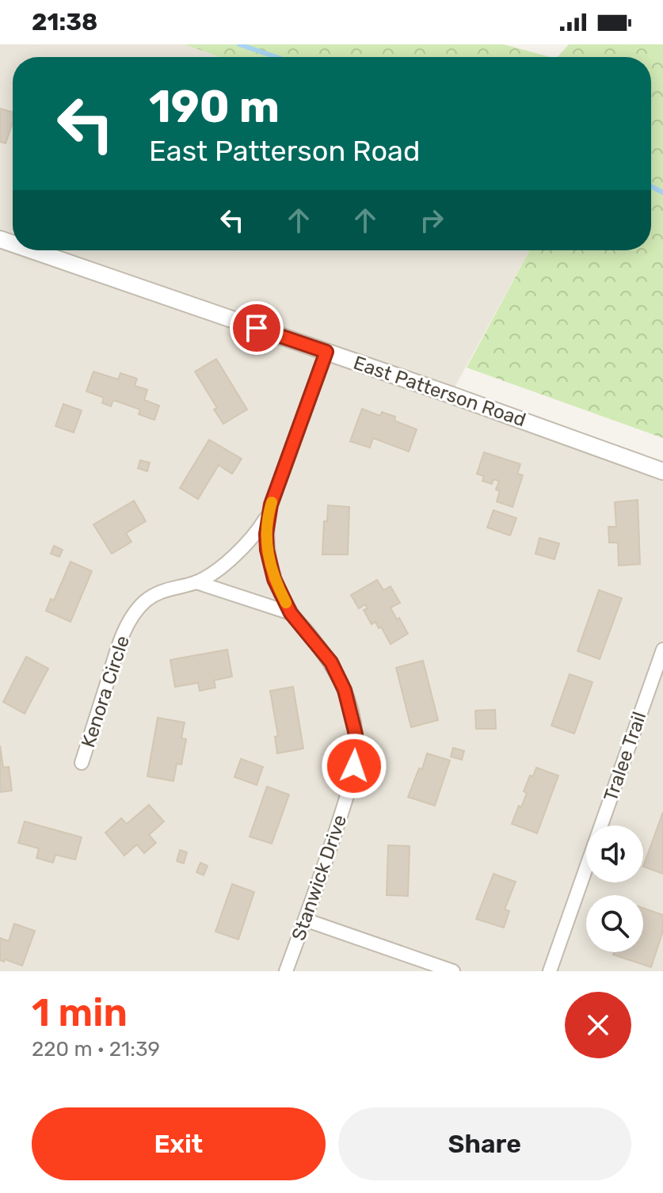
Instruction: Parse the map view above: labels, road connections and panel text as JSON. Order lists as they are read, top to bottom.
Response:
{
  "streets": {
    "street": [
      "East Patterson Road",
      "Kenora Circle",
      "Tralee Trail",
      "Stanwick Drive"
    ]
  },
  "crossings": [
    ["East Patterson Road", "Stanwick Drive"],
    ["Kenora Circle", "Stanwick Drive"]
  ],
  "page": {
    "status": "21:38",
    "turn": ["190 m", "East Patterson Road"],
    "heading": ["1 min", "220 m · 21:39"],
    "buttons": ["Exit", "Share"]
  }
}
